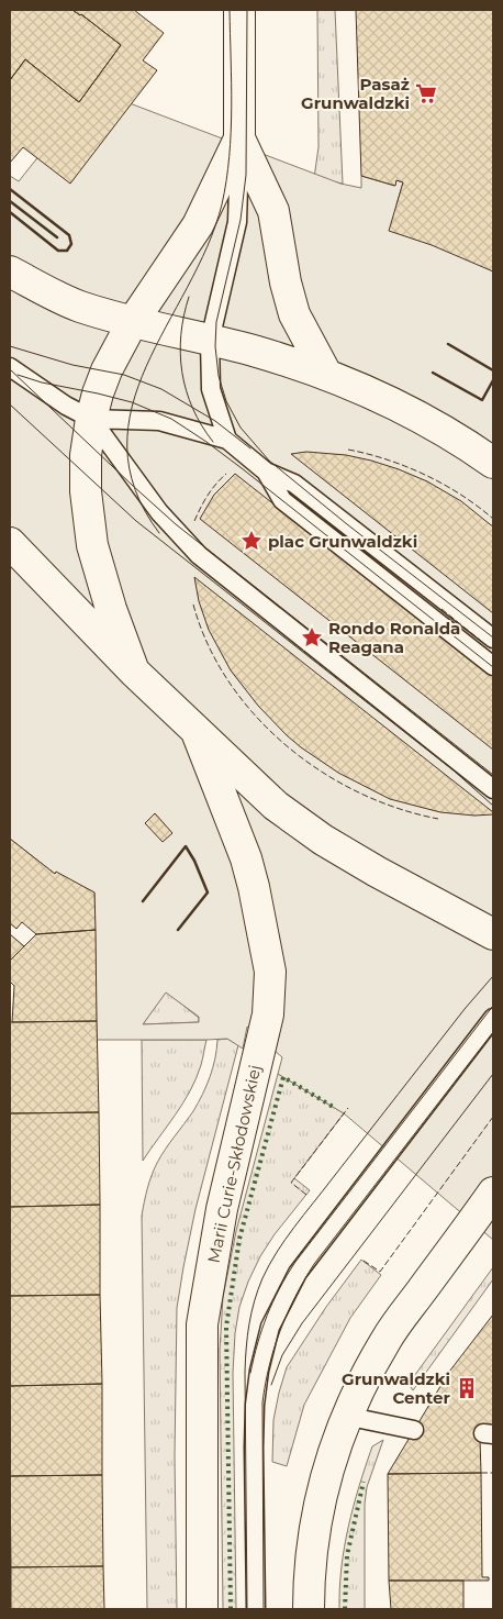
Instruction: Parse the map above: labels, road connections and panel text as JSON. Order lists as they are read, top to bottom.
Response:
{
  "streets": {
    "main road": ["Marii Curie-Skłodowskiej"]
  },
  "places": {
    "supermarket": ["Pasaż Grunwaldzki"],
    "place": ["plac Grunwaldzki", "Rondo Ronalda Reagana"],
    "building": ["Grunwaldzki Center"]
  }
}
